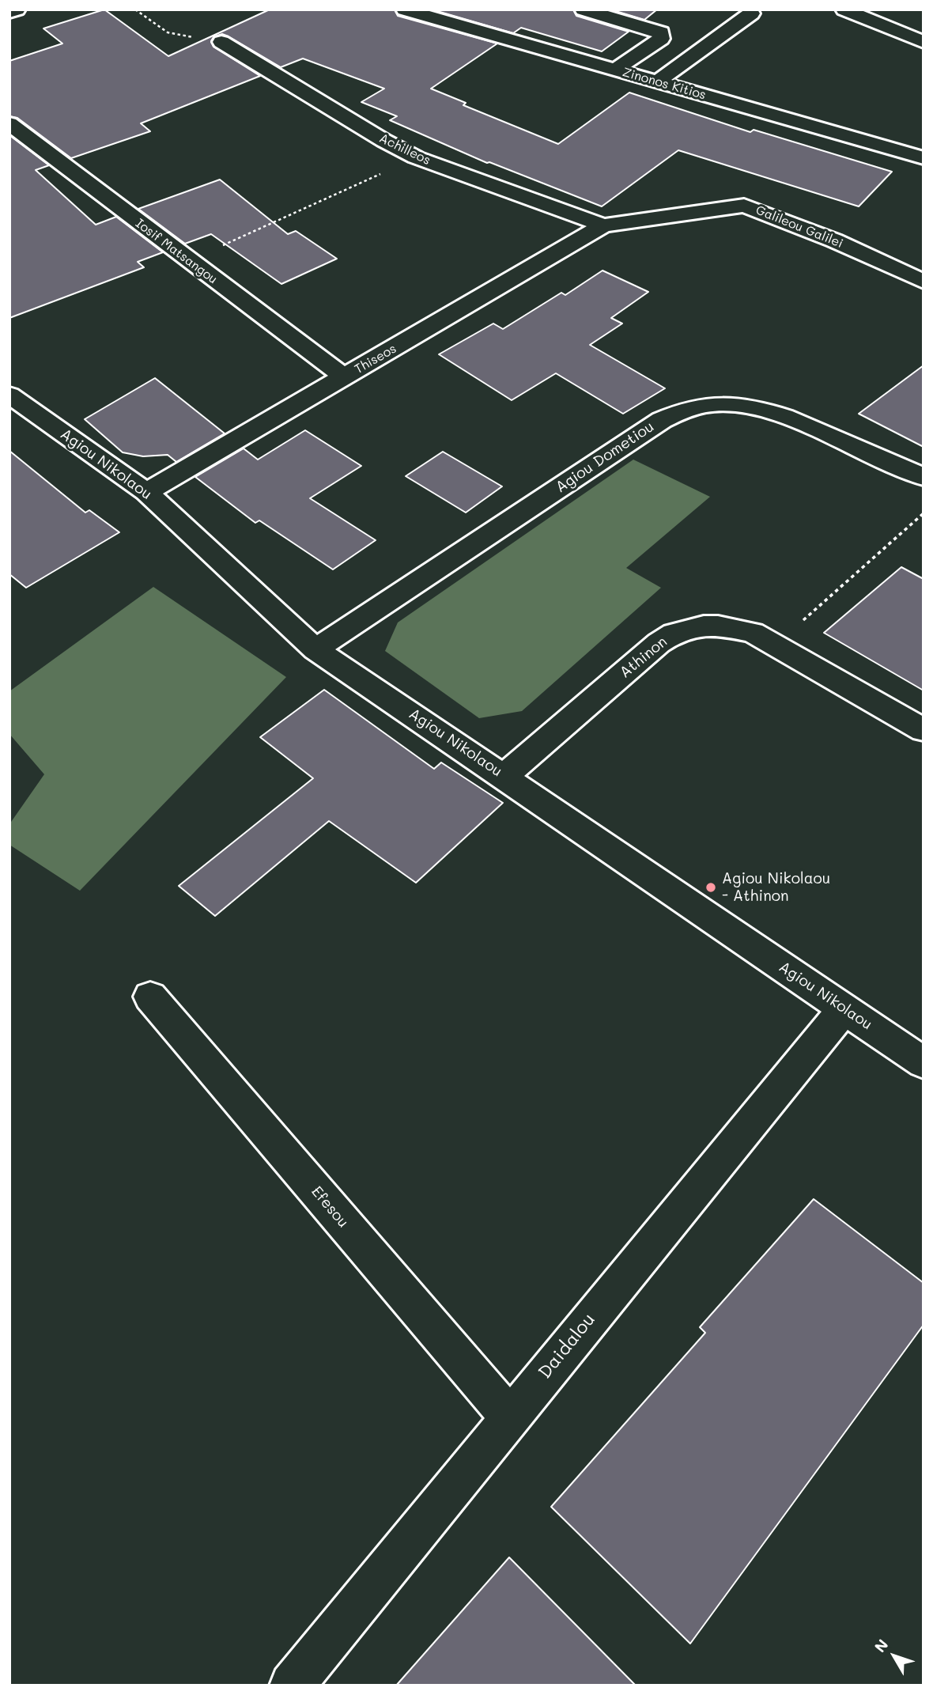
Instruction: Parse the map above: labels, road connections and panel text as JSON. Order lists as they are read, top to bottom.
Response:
{
  "streets": {
    "street": [
      "Zinonos Kitios",
      "Achilleos",
      "Galileou Galilei",
      "Iosif Matsangou",
      "Thiseos",
      "Agiou Dometiou",
      "Agiou Nikolaou",
      "Athinon",
      "Efesou",
      "Daidalou"
    ]
  },
  "crossings": [
    ["Achilleos", "Galileou Galilei"],
    ["Achilleos", "Thiseos"],
    ["Galileou Galilei", "Thiseos"],
    ["Iosif Matsangou", "Thiseos"],
    ["Thiseos", "Agiou Nikolaou"],
    ["Agiou Dometiou", "Agiou Nikolaou"],
    ["Agiou Nikolaou", "Athinon"],
    ["Agiou Nikolaou", "Daidalou"],
    ["Efesou", "Daidalou"]
  ],
  "places": ["Agiou Nikolaou - Athinon"],
  "north": "top left"
}
